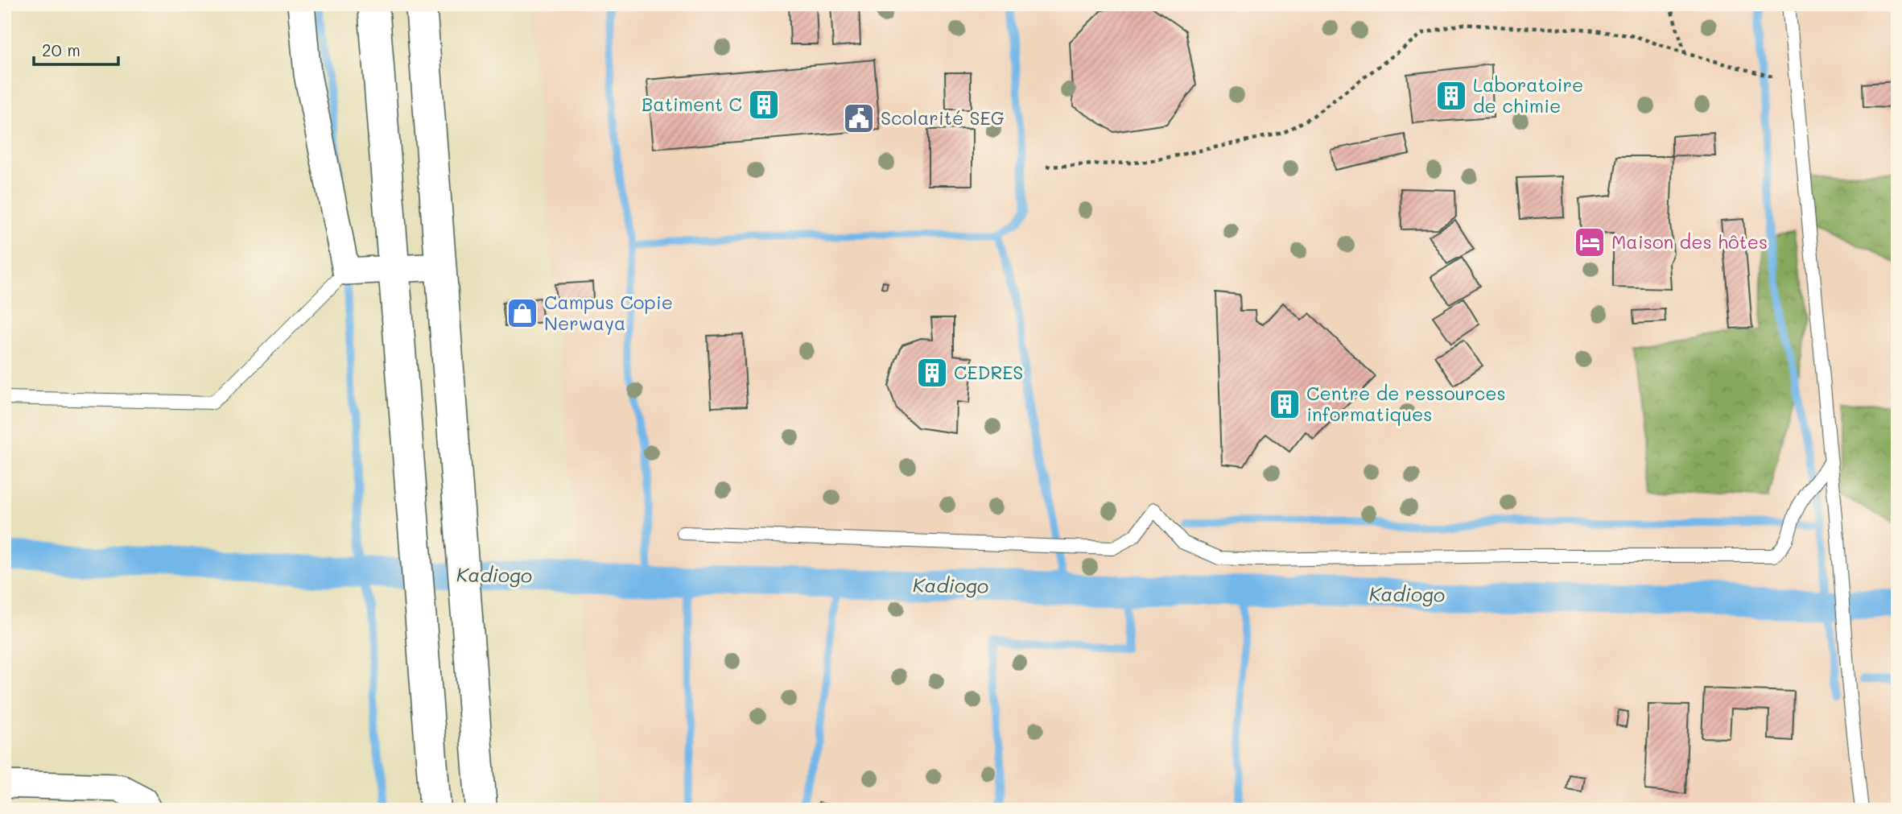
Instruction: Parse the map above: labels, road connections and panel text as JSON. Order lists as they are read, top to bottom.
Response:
{
  "water": ["Kadiogo"],
  "places": {
    "building": [
      "Laboratoire de chimie",
      "Batiment C",
      "CEDRES",
      "Centre de ressources informatiques"
    ],
    "public building": ["Scolarité SEG"],
    "hotel": ["Maison des hôtes"],
    "shop": ["Campus Copie Nerwaya"]
  },
  "scale_bar": "20 m"
}
